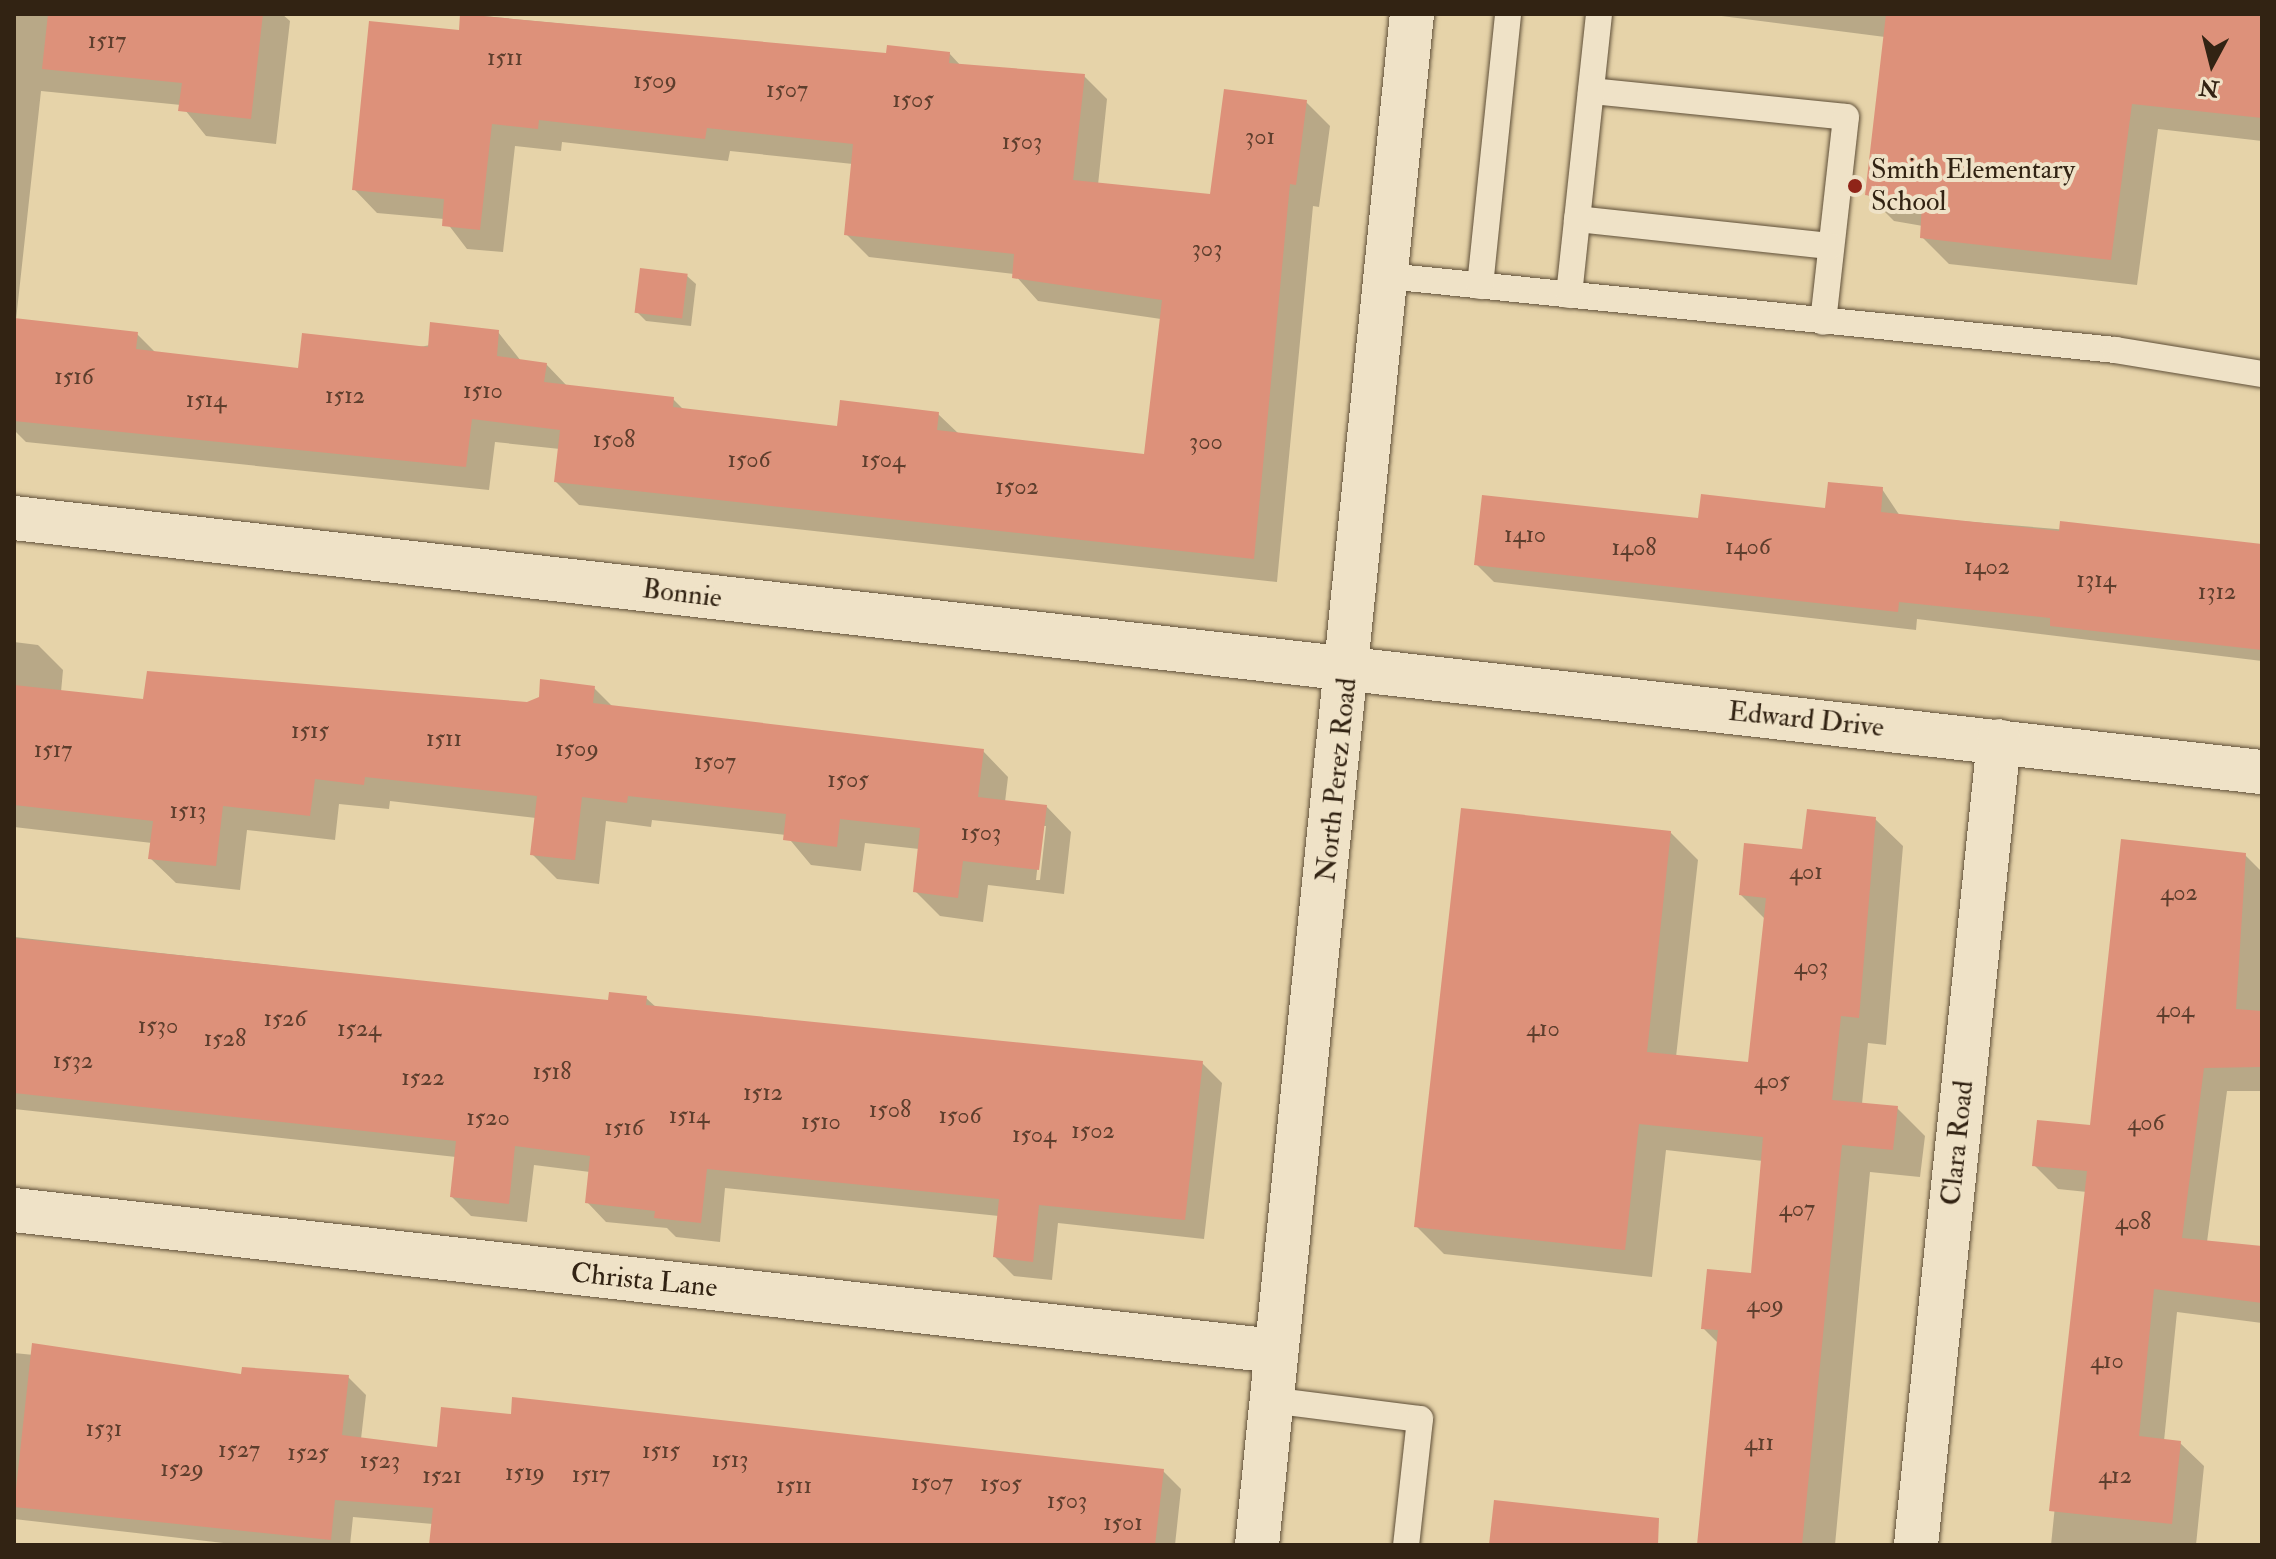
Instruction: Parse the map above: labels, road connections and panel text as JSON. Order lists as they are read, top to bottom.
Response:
{
  "streets": {
    "street": [
      "Bonnie",
      "Edward Drive",
      "North Perez Road",
      "Clara Road",
      "Christa Lane"
    ]
  },
  "crossings": [
    ["Bonnie", "Edward Drive"],
    ["Bonnie", "North Perez Road"],
    ["Edward Drive", "North Perez Road"],
    ["Edward Drive", "Clara Road"],
    ["North Perez Road", "Christa Lane"]
  ],
  "places": ["Smith Elementary School"],
  "house_numbers": [
    "1517",
    "1511",
    "1509",
    "1507",
    "1505",
    "301",
    "1503",
    "303",
    "1516",
    "1510",
    "1512",
    "1514",
    "1508",
    "300",
    "1506",
    "1504",
    "1502",
    "1410",
    "1406",
    "1408",
    "1402",
    "1314",
    "1312",
    "1515",
    "1511",
    "1509",
    "1517",
    "1507",
    "1505",
    "1513",
    "1503",
    "401",
    "402",
    "403",
    "404",
    "1526",
    "1530",
    "1524",
    "410",
    "1528",
    "1532",
    "1518",
    "1522",
    "405",
    "1512",
    "1508",
    "1514",
    "1506",
    "1520",
    "1510",
    "406",
    "1516",
    "1502",
    "1504",
    "407",
    "408",
    "409",
    "410",
    "1531",
    "411",
    "1527",
    "1515",
    "1525",
    "1513",
    "1523",
    "1529",
    "1519",
    "1517",
    "1521",
    "412",
    "1507",
    "1505",
    "1511",
    "1503",
    "1501"
  ],
  "north": "bottom"
}
